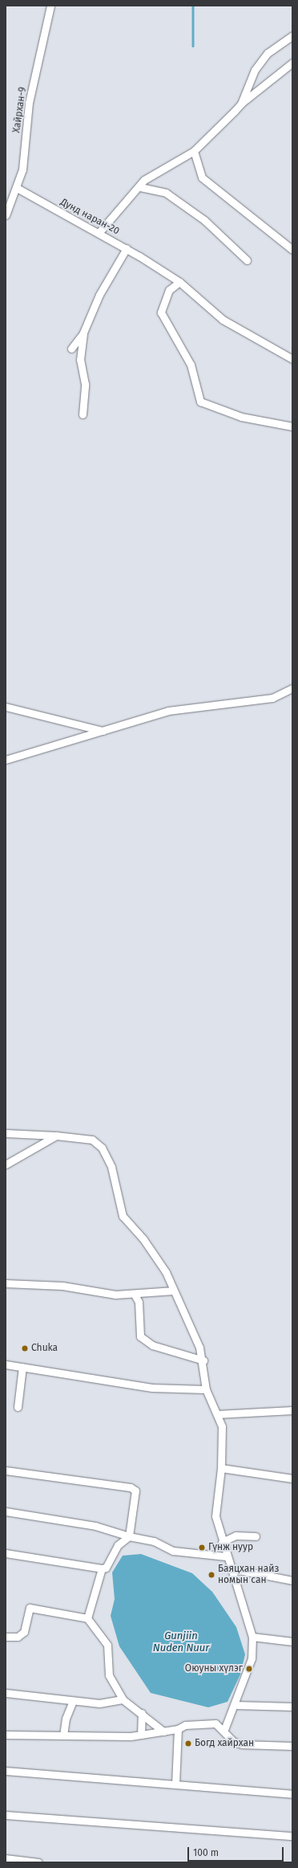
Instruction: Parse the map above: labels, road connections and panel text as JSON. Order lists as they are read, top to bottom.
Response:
{
  "streets": {
    "street": ["Хайрхан-9", "Дунд наран-20"]
  },
  "crossings": [
    ["Хайрхан-9", "Дунд наран-20"]
  ],
  "water": ["Gunjiin Nuden Nuur"],
  "places": [
    "Chuka",
    "Гүнж нуур",
    "Баяцхан найз номын сан",
    "Оюуны хүлэг",
    "Богд хайрхан"
  ],
  "scale_bar": "100 m"
}
